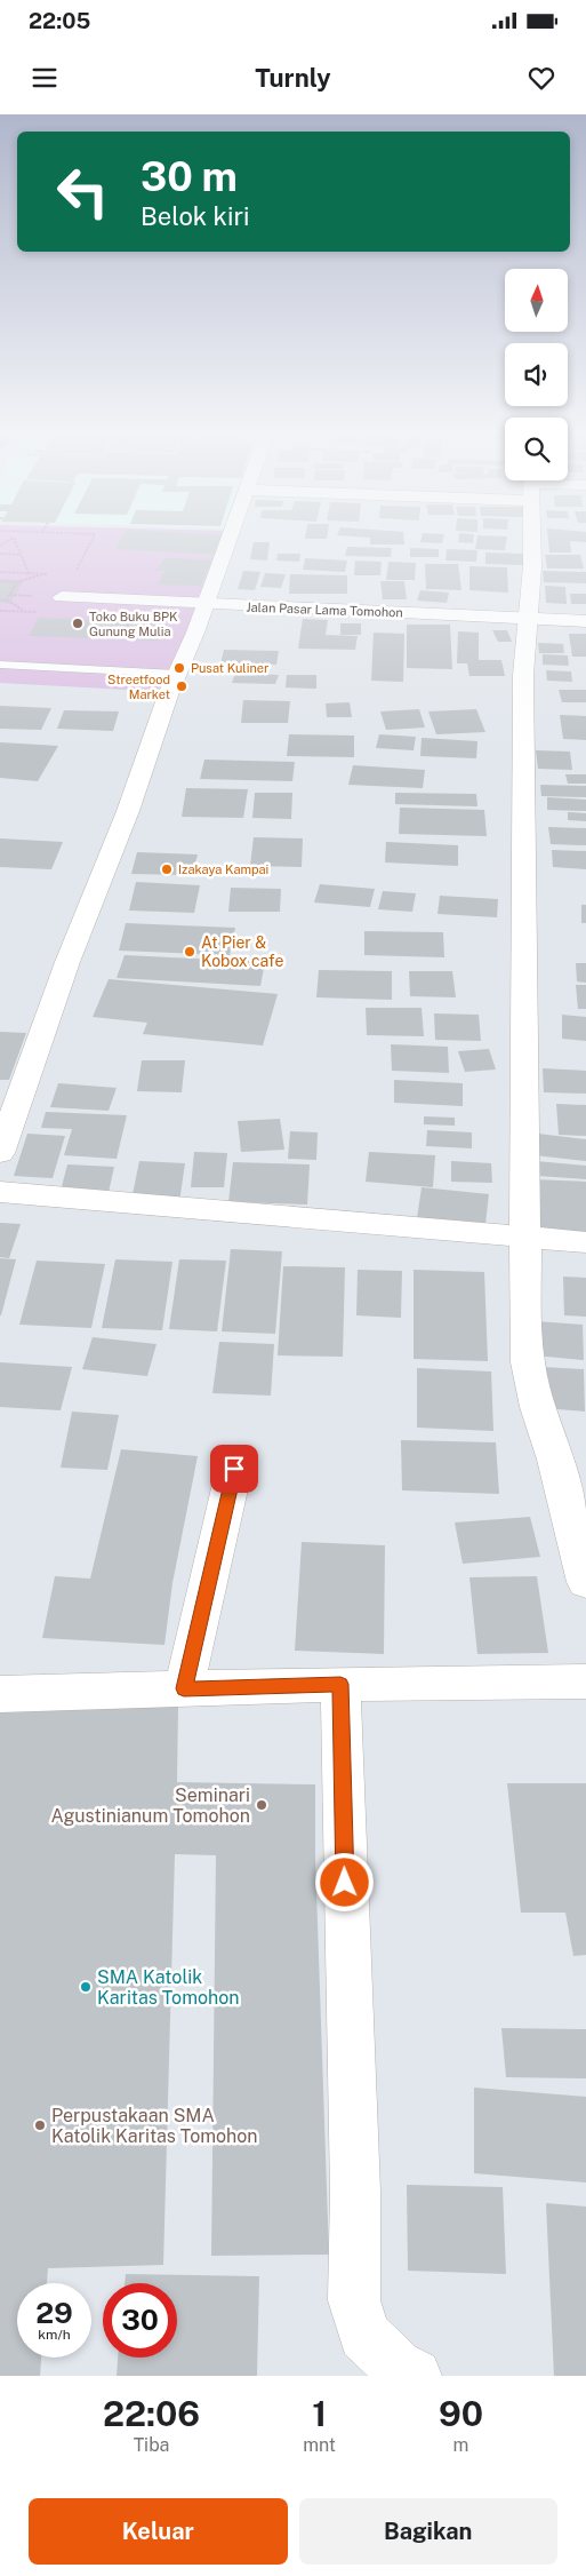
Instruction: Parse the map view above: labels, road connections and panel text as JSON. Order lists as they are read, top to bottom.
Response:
{
  "streets": {
    "street": ["Jalan Pasar Lama Tomohon"]
  },
  "places": [
    "Toko Buku BPK Gunung Mulia",
    "Pusat Kuliner",
    "Streetfood Market",
    "Izakaya Kampai",
    "At Pier & Kobox cafe",
    "Seminari Agustinianum Tomohon",
    "SMA Katolik Karitas Tomohon",
    "Perpustakaan SMA Katolik Karitas Tomohon"
  ],
  "north": "top",
  "page": {
    "status": "22:05",
    "header": "Turnly",
    "turn": ["30 m", "Belok kiri"],
    "speed": "29 km/h",
    "limit": "30",
    "eta": [
      "22:06",
      "Tiba",
      "1",
      "mnt",
      "90",
      "m"
    ],
    "buttons": ["Keluar", "Bagikan"]
  }
}
